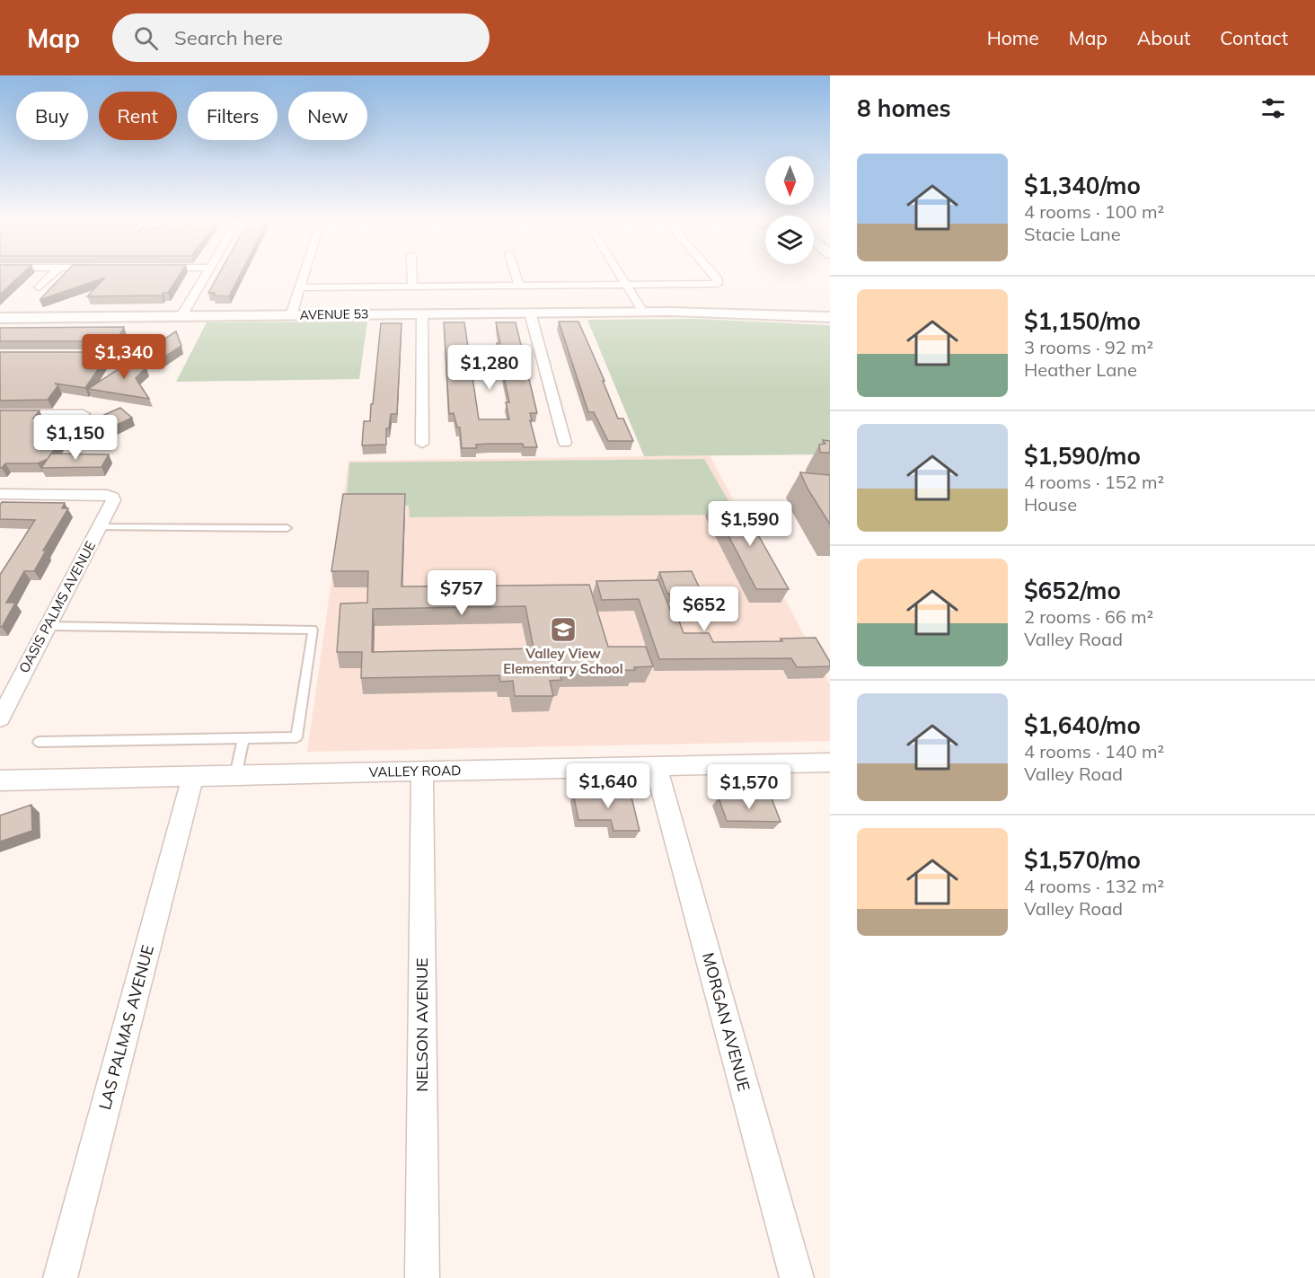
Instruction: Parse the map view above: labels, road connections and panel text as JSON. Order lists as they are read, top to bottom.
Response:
{
  "streets": {
    "street": [
      "AVENUE 53",
      "OASIS PALMS AVENUE",
      "VALLEY ROAD",
      "MORGAN AVENUE",
      "NELSON AVENUE",
      "LAS PALMAS AVENUE"
    ]
  },
  "crossings": [
    ["VALLEY ROAD", "MORGAN AVENUE"],
    ["VALLEY ROAD", "NELSON AVENUE"],
    ["VALLEY ROAD", "LAS PALMAS AVENUE"]
  ],
  "places": {
    "school or university": ["Valley View Elementary School"]
  },
  "north": "bottom",
  "page": {
    "header": "Map",
    "search": "Search here",
    "nav": [
      "Home",
      "Map",
      "About",
      "Contact"
    ],
    "heading": "8 homes",
    "chip": [
      "Buy",
      "Rent",
      "Filters",
      "New"
    ],
    "list": [
      {
        "name": "$1,340/mo",
        "note": "4 rooms · 100 m² · Stacie Lane"
      },
      {
        "name": "$1,150/mo",
        "note": "3 rooms · 92 m² · Heather Lane"
      },
      {
        "name": "$1,590/mo",
        "note": "4 rooms · 152 m² · House"
      },
      {
        "name": "$652/mo",
        "note": "2 rooms · 66 m² · Valley Road"
      },
      {
        "name": "$1,640/mo",
        "note": "4 rooms · 140 m² · Valley Road"
      },
      {
        "name": "$1,570/mo",
        "note": "4 rooms · 132 m² · Valley Road"
      }
    ],
    "price": [
      "$1,340",
      "$1,280",
      "$1,150",
      "$1,590",
      "$757",
      "$652",
      "$1,640",
      "$1,570"
    ]
  }
}
